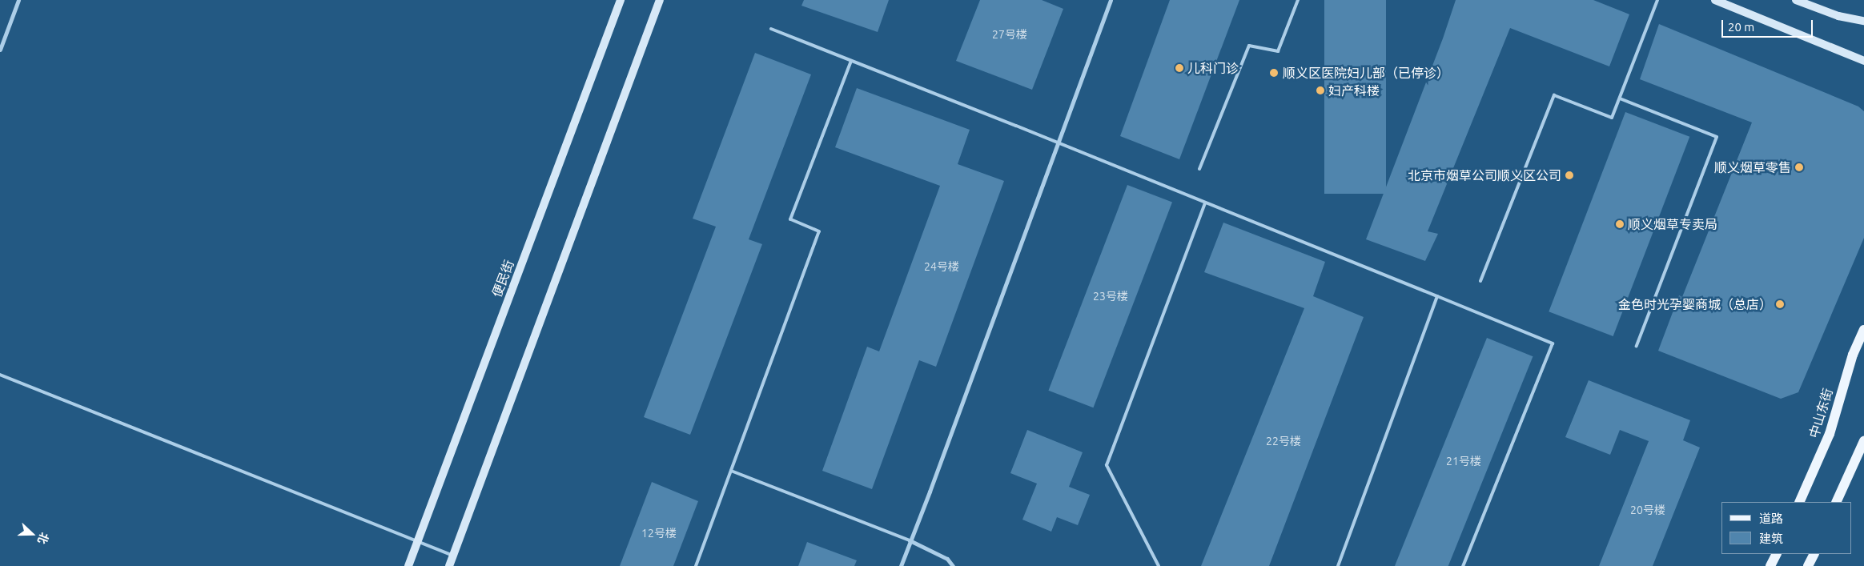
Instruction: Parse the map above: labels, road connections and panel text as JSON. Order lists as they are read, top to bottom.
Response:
{
  "streets": {
    "main road": ["中山东街"],
    "street": ["便民街"]
  },
  "places": [
    "儿科门诊",
    "顺义区医院妇儿部（已停诊）",
    "妇产科楼",
    "顺义烟草零售",
    "北京市烟草公司顺义区公司",
    "顺义烟草专卖局",
    "金色时光孕婴商城（总店）"
  ],
  "house_numbers": [
    "27号楼",
    "24号楼",
    "23号楼",
    "22号楼",
    "21号楼",
    "20号楼",
    "12号楼"
  ],
  "legend": ["道路", "建筑"],
  "scale_bar": "20 m",
  "north": "right"
}
